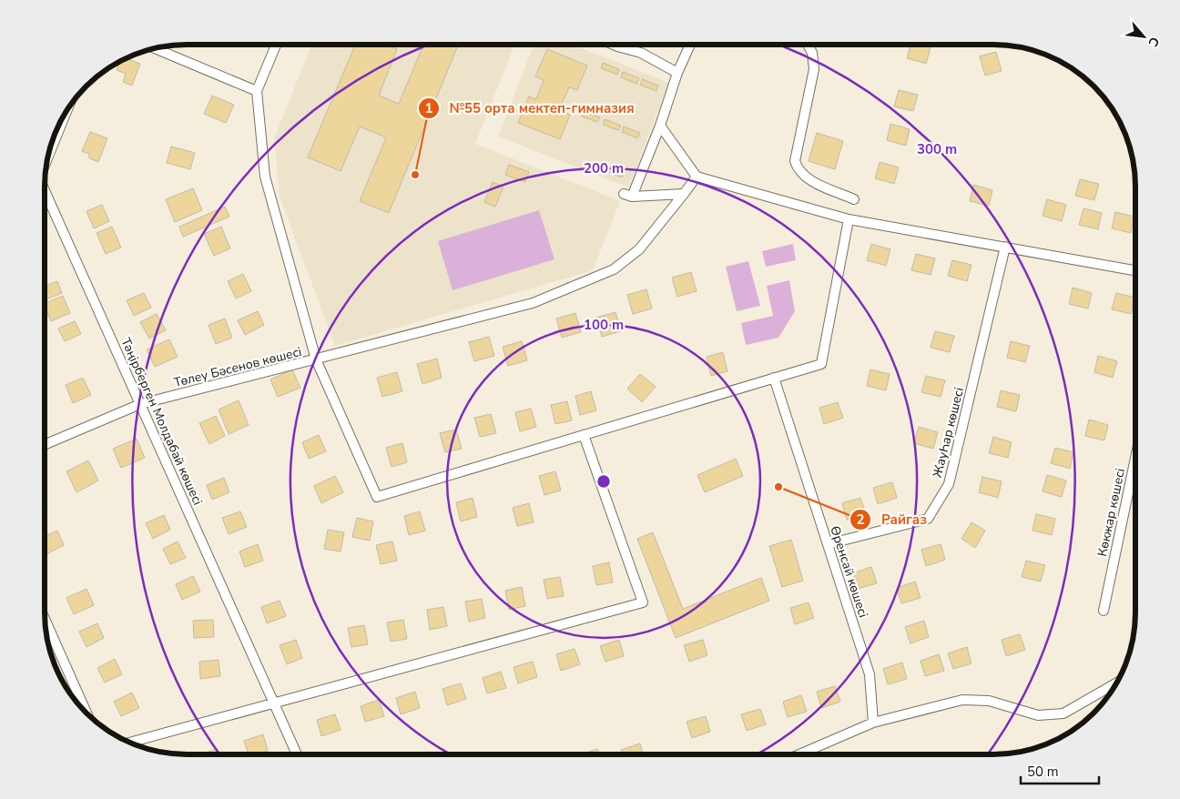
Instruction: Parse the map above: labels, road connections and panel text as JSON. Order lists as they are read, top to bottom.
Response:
{
  "streets": {
    "street": [
      "Төлеу Бәсенов көшесі",
      "Тәңірберген Молдабай көшесі",
      "ЖауҺар көшесі",
      "Көкжар көшесі",
      "Өренсай көшесі"
    ]
  },
  "crossings": [
    ["Төлеу Бәсенов көшесі", "Тәңірберген Молдабай көшесі"],
    ["ЖауҺар көшесі", "Өренсай көшесі"]
  ],
  "places": ["№55 орта мектеп-гимназия", "Райгаз"],
  "scale_bar": "50 m",
  "north": "bottom right",
  "rings": ["300 m", "200 m", "100 m"]
}
